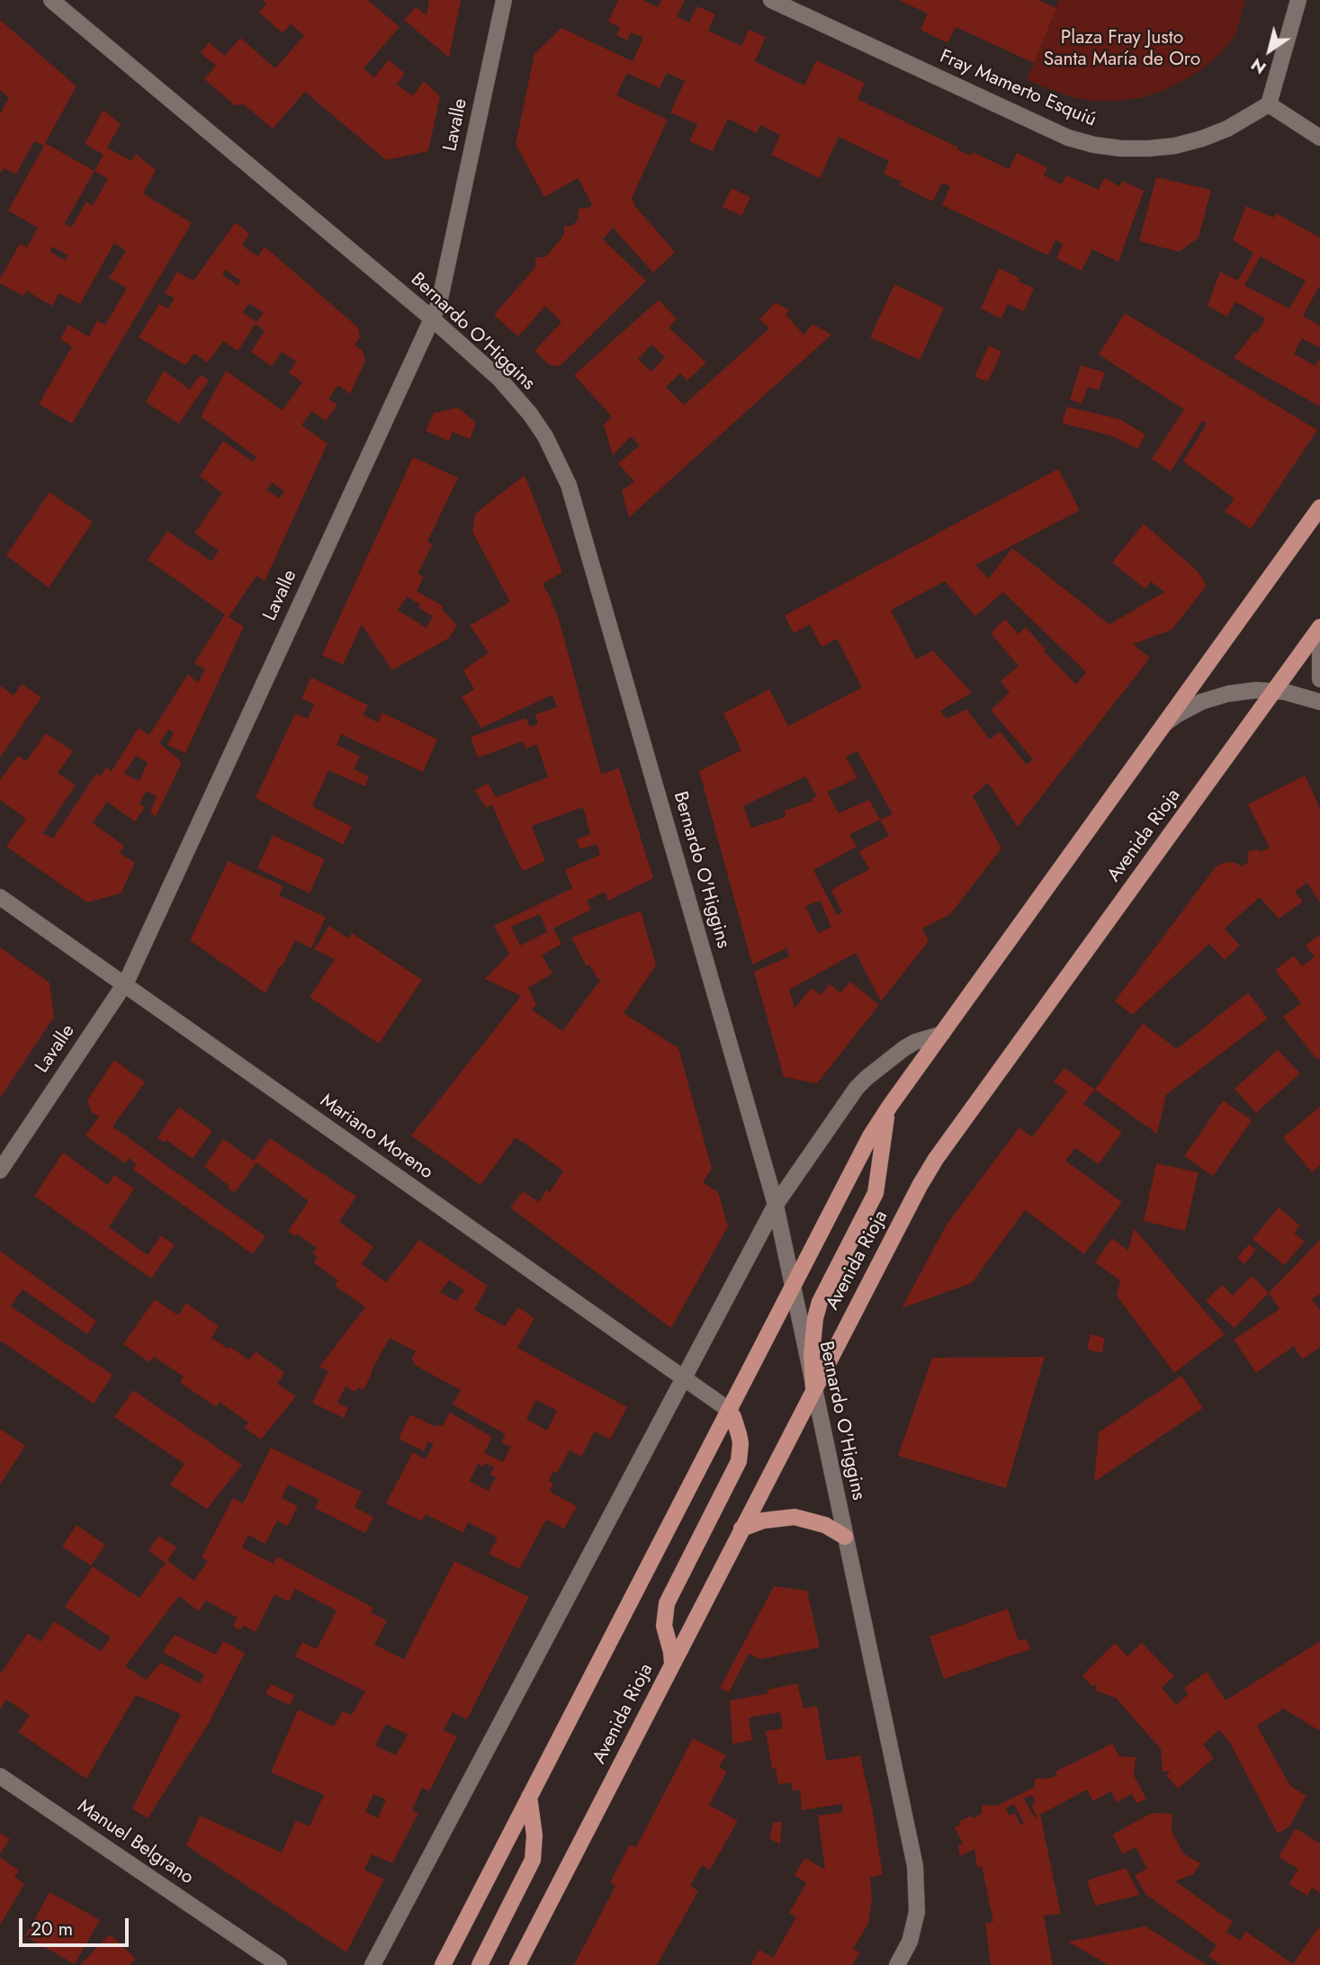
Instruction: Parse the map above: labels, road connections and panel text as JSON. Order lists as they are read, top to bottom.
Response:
{
  "streets": {
    "main road": ["Avenida Rioja"],
    "street": [
      "Fray Mamerto Esquiú",
      "Lavalle",
      "Bernardo O'Higgins",
      "Mariano Moreno",
      "Manuel Belgrano"
    ]
  },
  "crossings": [
    ["Lavalle", "Bernardo O'Higgins"],
    ["Lavalle", "Mariano Moreno"],
    ["Bernardo O'Higgins", "Avenida Rioja"]
  ],
  "parks": ["Plaza Fray Justo Santa María de Oro"],
  "scale_bar": "20 m",
  "north": "bottom left"
}
